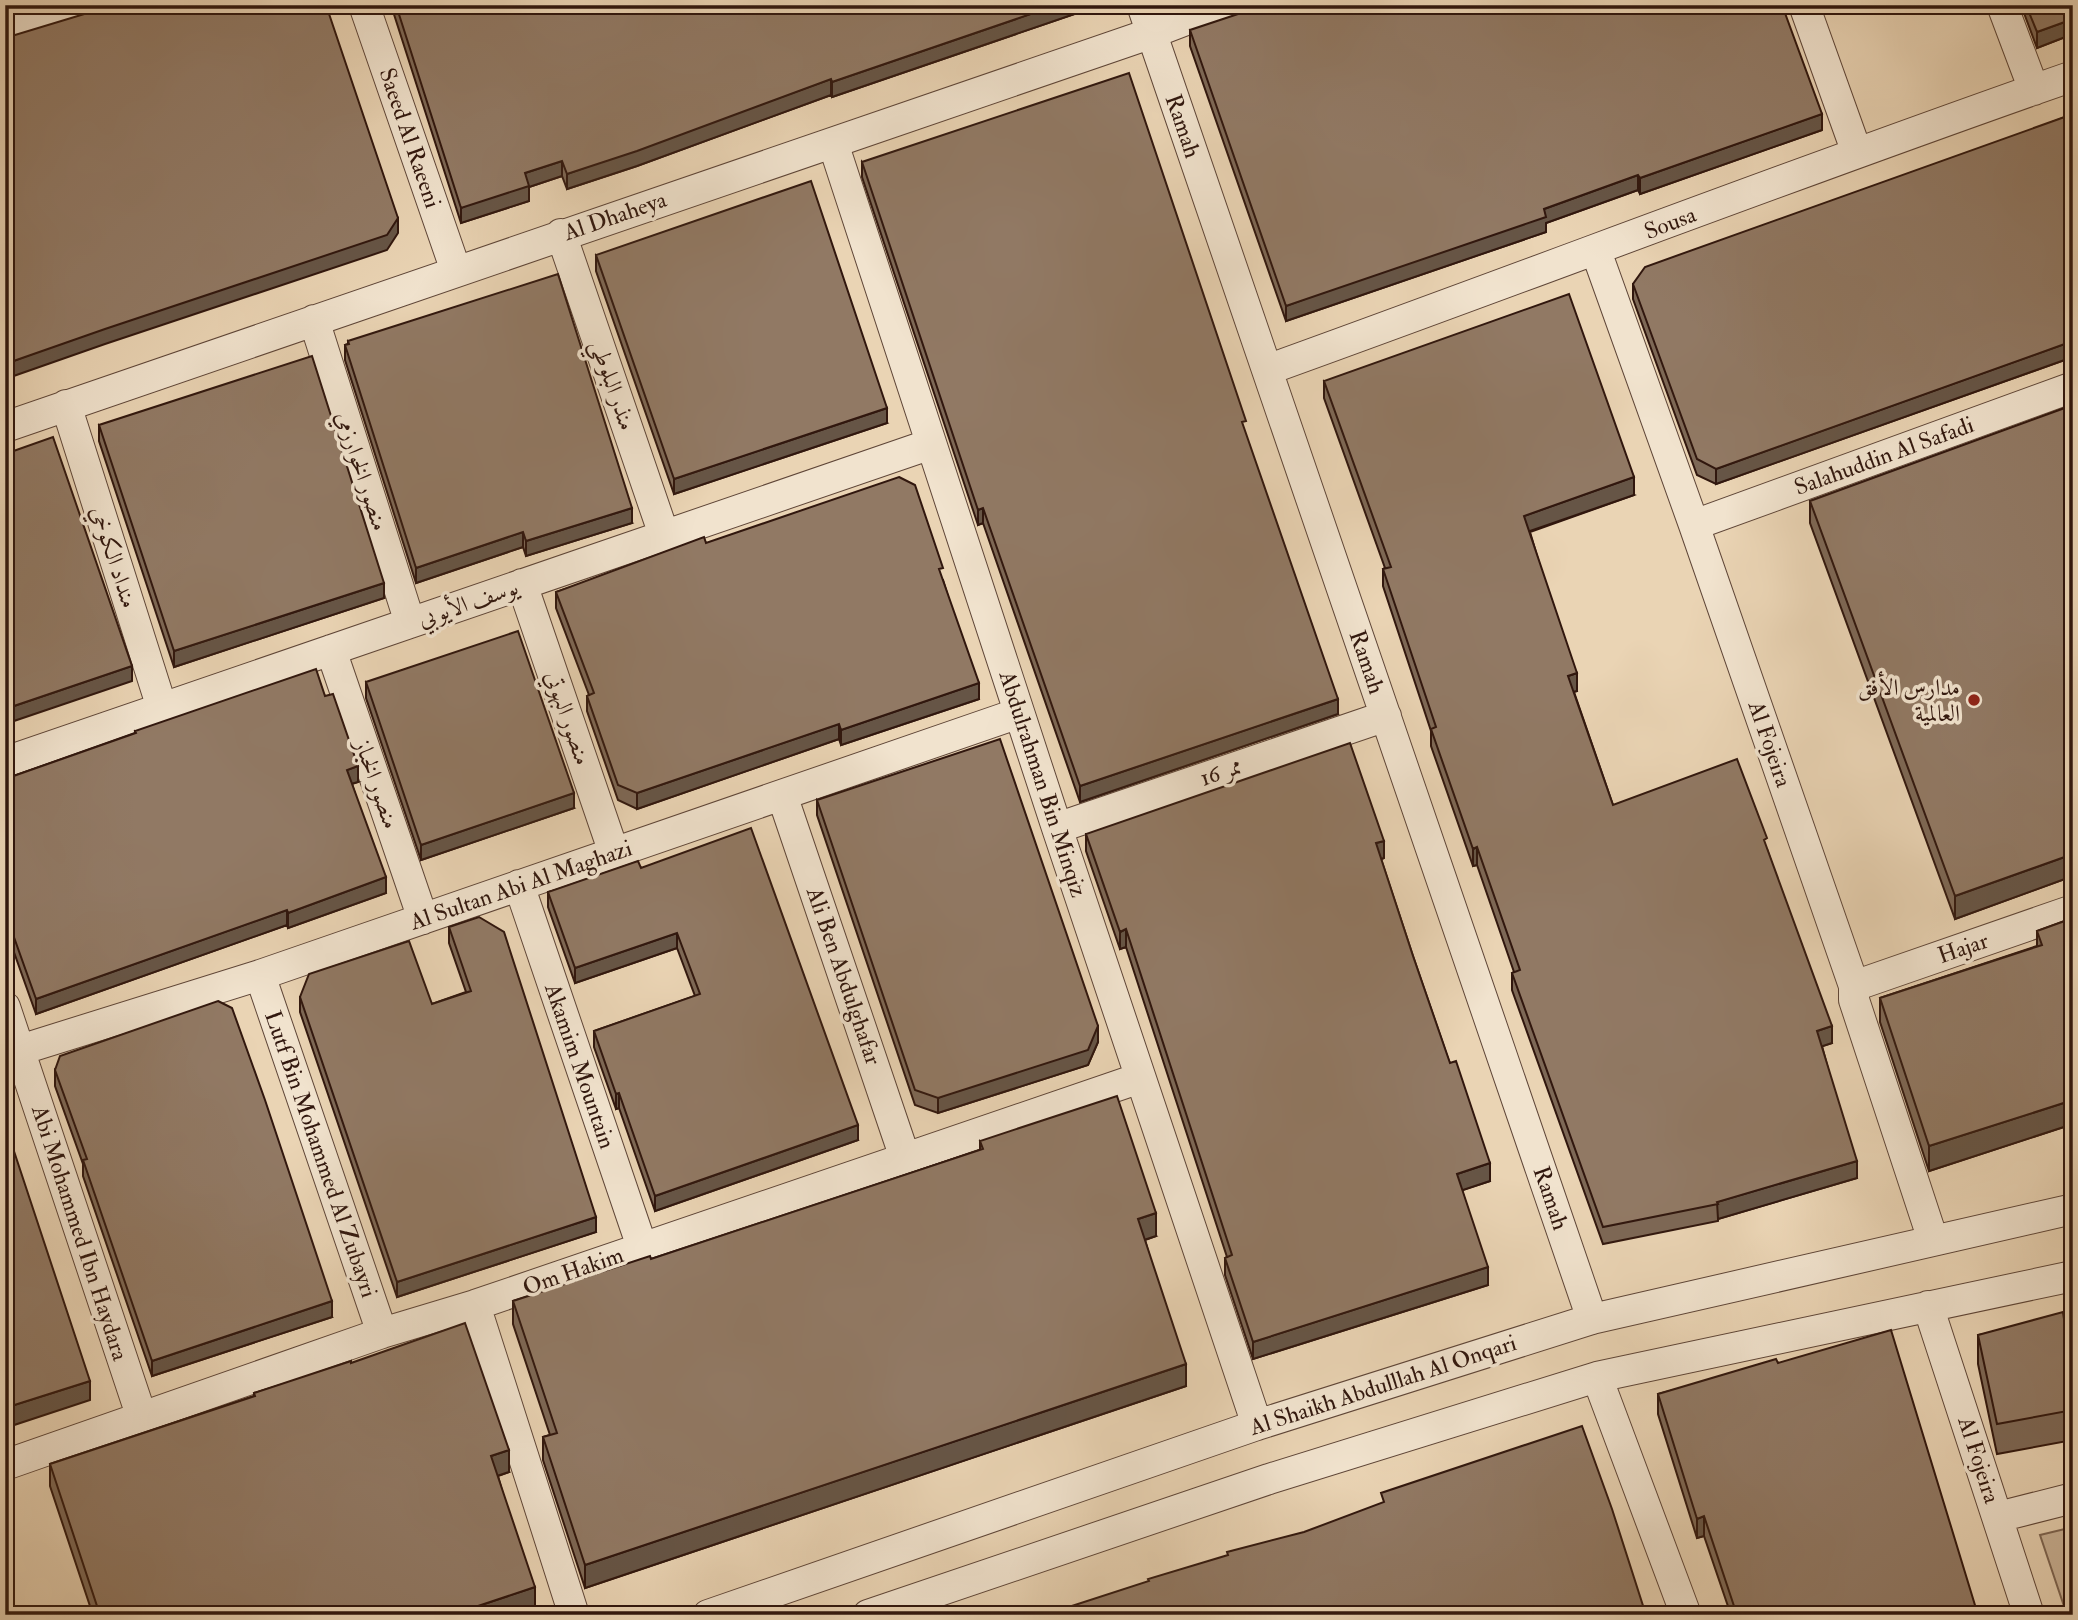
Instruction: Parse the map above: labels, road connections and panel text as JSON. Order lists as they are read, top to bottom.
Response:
{
  "streets": {
    "street": [
      "Ramah",
      "Saeed Al Raeeni",
      "Al Dhaheya",
      "Sousa",
      "منذر البلوطي",
      "Salahuddin Al Safadi",
      "منصور الخوارزمي",
      "منداد الكوخي",
      "يوسف الأيوبي",
      "منصور البهوتي",
      "Al Fojeira",
      "ممر 16",
      "منصور الخباز",
      "Abdulrahman Bin Minqiz",
      "Al Sultan Abi Al Maghazi",
      "Hajar",
      "Ali Ben Abdulghafar",
      "Akamim Mountain",
      "Lutf Bin Mohammed Al Zubayri",
      "Abi Mohammed Ibn Haydara",
      "Om Hakim",
      "Al Shaikh Abdulllah Al Onqari"
    ]
  },
  "crossings": [
    ["Ramah", "Al Dhaheya"],
    ["Ramah", "Sousa"],
    ["Ramah", "ممر 16"],
    ["Ramah", "Al Shaikh Abdulllah Al Onqari"],
    ["Saeed Al Raeeni", "Al Dhaheya"],
    ["Al Dhaheya", "منذر البلوطي"],
    ["Al Dhaheya", "منصور الخوارزمي"],
    ["Al Dhaheya", "منداد الكوخي"],
    ["Al Dhaheya", "Abdulrahman Bin Minqiz"],
    ["Sousa", "Al Fojeira"],
    ["منذر البلوطي", "يوسف الأيوبي"],
    ["Salahuddin Al Safadi", "Al Fojeira"],
    ["منصور الخوارزمي", "يوسف الأيوبي"],
    ["منداد الكوخي", "يوسف الأيوبي"],
    ["يوسف الأيوبي", "منصور البهوتي"],
    ["يوسف الأيوبي", "منصور الخباز"],
    ["يوسف الأيوبي", "Abdulrahman Bin Minqiz"],
    ["منصور البهوتي", "Al Sultan Abi Al Maghazi"],
    ["Al Fojeira", "Hajar"],
    ["Al Fojeira", "Al Shaikh Abdulllah Al Onqari"],
    ["ممر 16", "Abdulrahman Bin Minqiz"],
    ["منصور الخباز", "Al Sultan Abi Al Maghazi"],
    ["Abdulrahman Bin Minqiz", "Al Sultan Abi Al Maghazi"],
    ["Abdulrahman Bin Minqiz", "Om Hakim"],
    ["Abdulrahman Bin Minqiz", "Al Shaikh Abdulllah Al Onqari"],
    ["Al Sultan Abi Al Maghazi", "Ali Ben Abdulghafar"],
    ["Al Sultan Abi Al Maghazi", "Akamim Mountain"],
    ["Al Sultan Abi Al Maghazi", "Lutf Bin Mohammed Al Zubayri"],
    ["Al Sultan Abi Al Maghazi", "Abi Mohammed Ibn Haydara"],
    ["Ali Ben Abdulghafar", "Om Hakim"],
    ["Akamim Mountain", "Om Hakim"],
    ["Lutf Bin Mohammed Al Zubayri", "Om Hakim"],
    ["Abi Mohammed Ibn Haydara", "Om Hakim"]
  ],
  "places": ["مدارس الأفق العالمية"]
}
